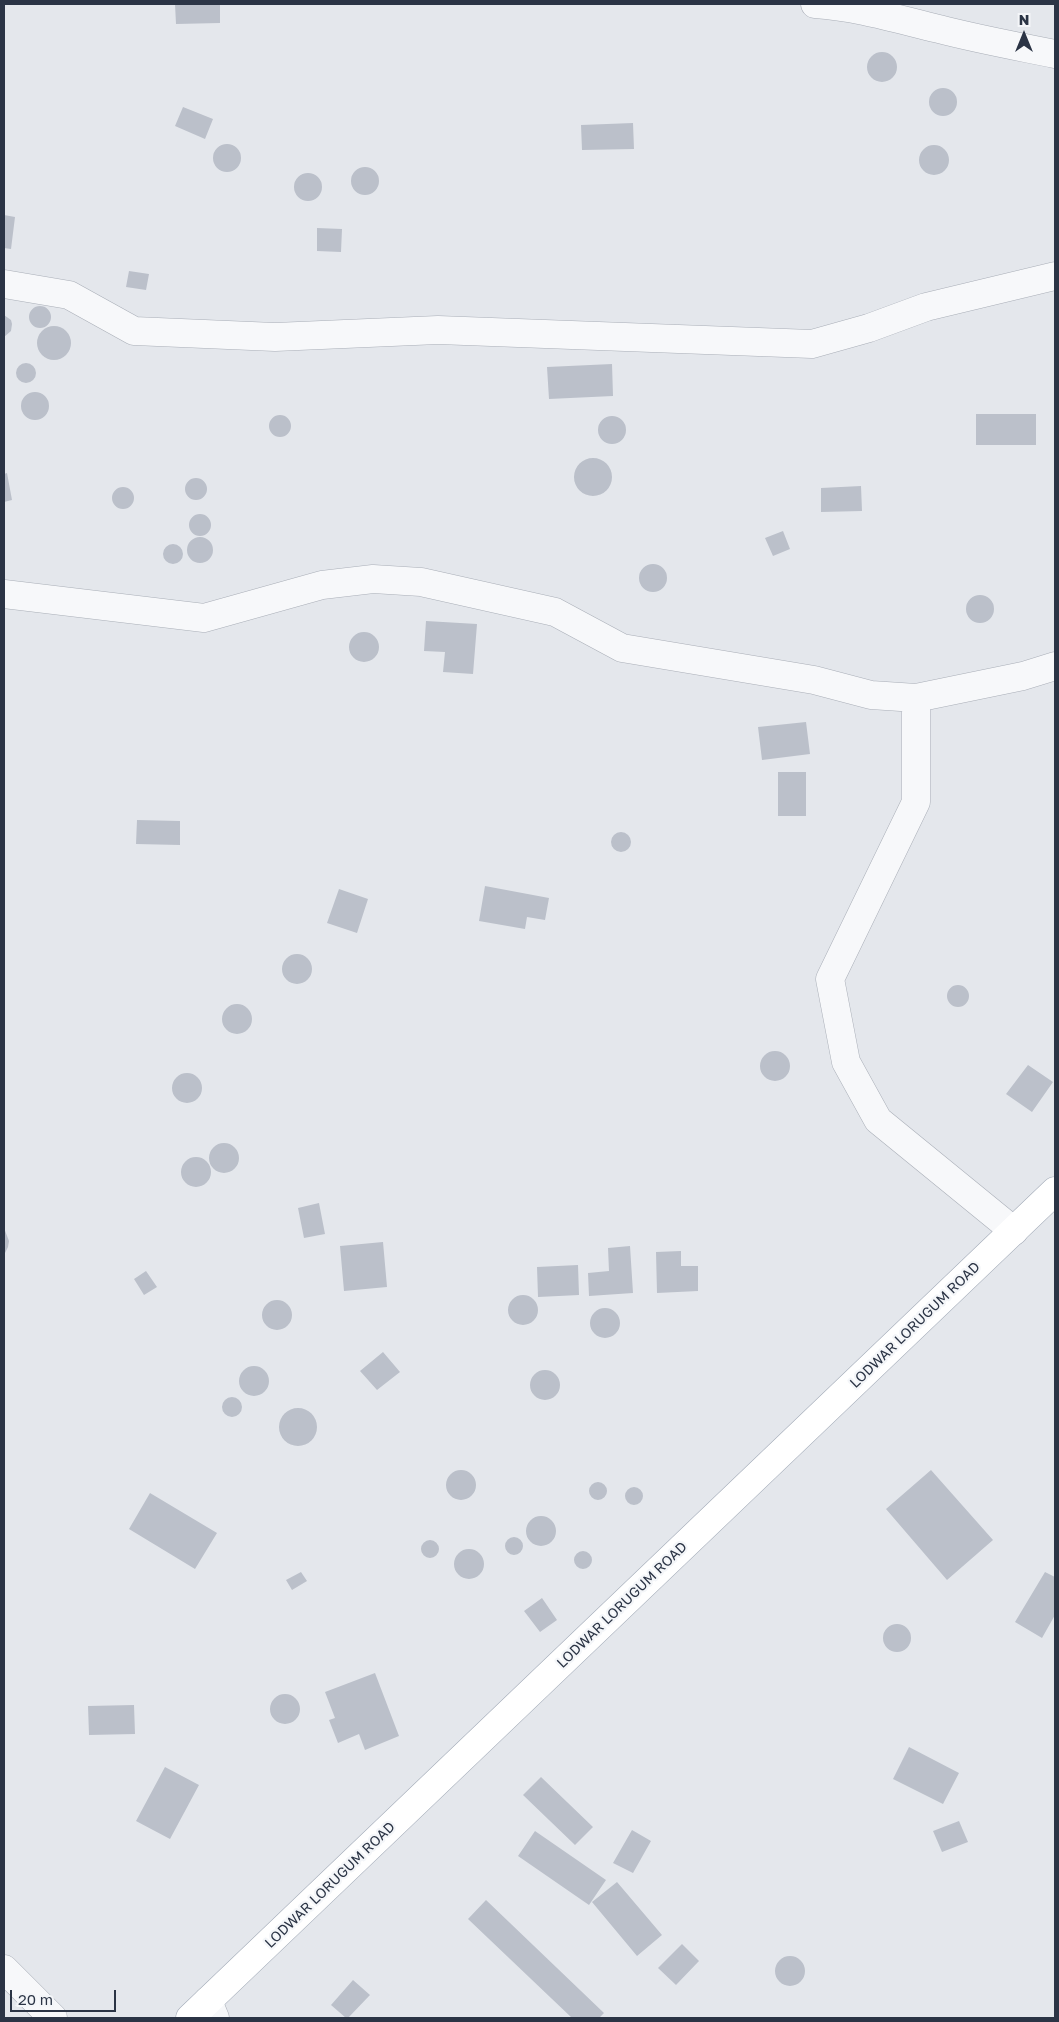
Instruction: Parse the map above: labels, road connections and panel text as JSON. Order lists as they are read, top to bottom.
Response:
{
  "streets": {
    "main road": ["LODWAR LORUGUM ROAD"]
  },
  "scale_bar": "20 m",
  "north": "top"
}
